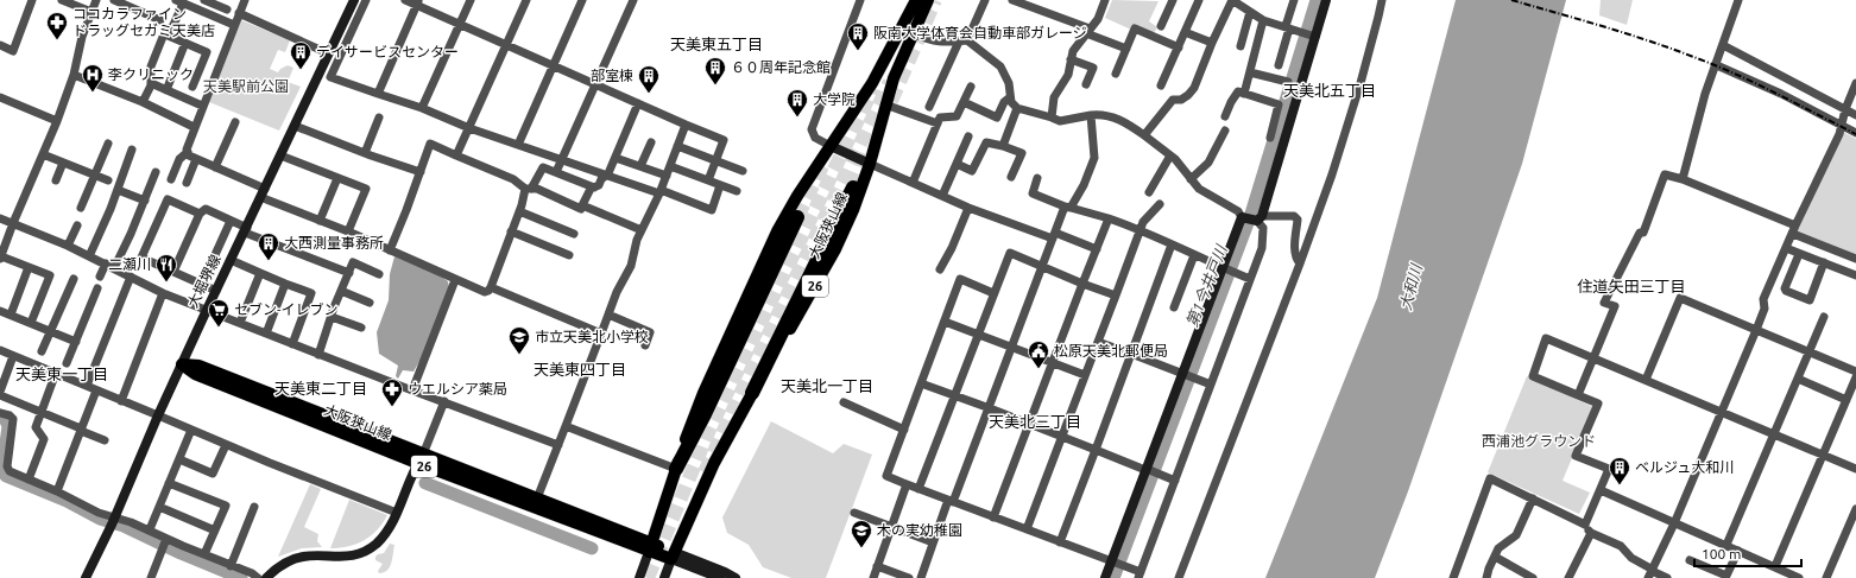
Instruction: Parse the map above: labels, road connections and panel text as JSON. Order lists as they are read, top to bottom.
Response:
{
  "streets": {
    "main road": ["大阪狭山線", "26"],
    "street": ["大堀堺線"]
  },
  "crossings": [
    ["大阪狭山線", "大堀堺線"]
  ],
  "districts": [
    "天美東五丁目",
    "天美北五丁目",
    "住道矢田三丁目",
    "天美東四丁目",
    "天美東一丁目",
    "天美北一丁目",
    "天美東二丁目",
    "天美北三丁目"
  ],
  "water": ["第1今井戸川", "大和川"],
  "parks": ["天美駅前公園", "西浦池グラウンド"],
  "places": {
    "pharmacy": ["ココカラファイン ドラッグセガミ天美店", "ウエルシア薬局"],
    "building": [
      "阪南大学体育会自動車部ガレージ",
      "デイサービスセンター",
      "６０周年記念館",
      "部室棟",
      "大学院",
      "大西測量事務所",
      "ベルジュ大和川"
    ],
    "hospital": ["李クリニック"],
    "restaurant": ["二瀬川"],
    "supermarket": ["セブン-イレブン"],
    "school or university": ["市立天美北小学校", "木の実幼稚園"],
    "public building": ["松原天美北郵便局"]
  },
  "scale_bar": "100 m"
}
